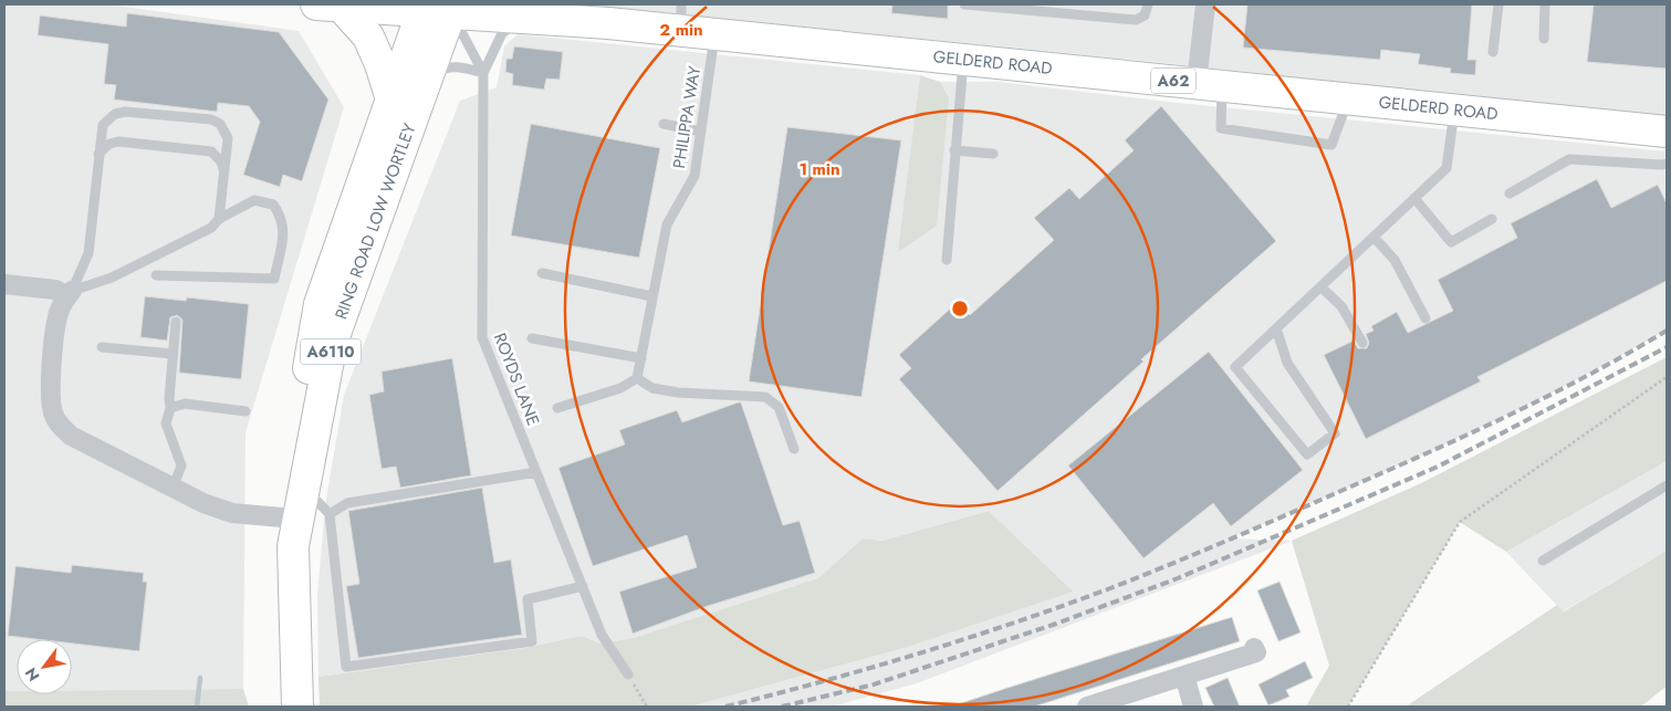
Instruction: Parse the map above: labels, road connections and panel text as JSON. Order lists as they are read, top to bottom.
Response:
{
  "streets": {
    "main road": [
      "GELDERD ROAD",
      "A62",
      "RING ROAD LOW WORTLEY",
      "A6110"
    ],
    "lane": ["PHILIPPA WAY", "ROYDS LANE"]
  },
  "crossings": [
    ["GELDERD ROAD", "PHILIPPA WAY"],
    ["GELDERD ROAD", "RING ROAD LOW WORTLEY"],
    ["GELDERD ROAD", "ROYDS LANE"],
    ["RING ROAD LOW WORTLEY", "ROYDS LANE"]
  ],
  "north": "bottom left",
  "rings": ["2 min", "1 min"]
}
